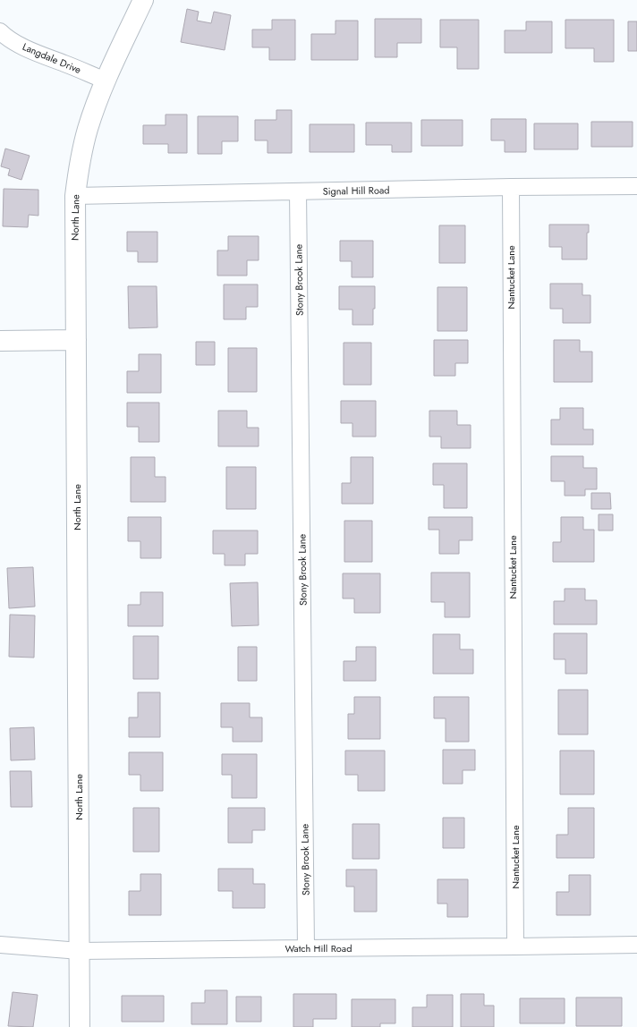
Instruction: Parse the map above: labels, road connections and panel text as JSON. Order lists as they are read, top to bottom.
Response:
{
  "streets": {
    "street": [
      "Langdale Drive",
      "Signal Hill Road",
      "North Lane",
      "Nantucket Lane",
      "Stony Brook Lane",
      "Watch Hill Road"
    ]
  },
  "crossings": [
    ["Langdale Drive", "North Lane"],
    ["Signal Hill Road", "North Lane"],
    ["Signal Hill Road", "Nantucket Lane"],
    ["Signal Hill Road", "Stony Brook Lane"],
    ["North Lane", "Watch Hill Road"],
    ["Nantucket Lane", "Watch Hill Road"],
    ["Stony Brook Lane", "Watch Hill Road"]
  ]
}
